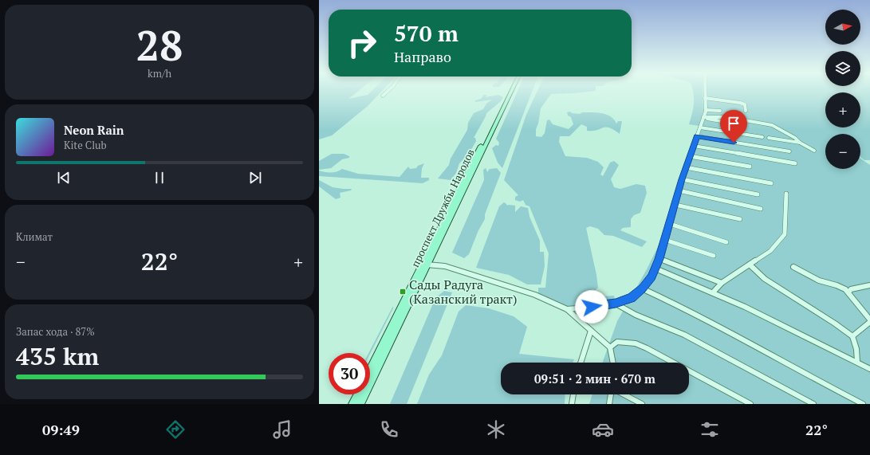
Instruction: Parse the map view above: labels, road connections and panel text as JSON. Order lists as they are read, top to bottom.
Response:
{
  "streets": {
    "main road": ["проспект Дружбы Народов"]
  },
  "places": {
    "transit": ["Сады Радуга (Казанский тракт)"]
  },
  "north": "right",
  "page": {
    "tile": [
      ["28", "km/h"],
      "Климат",
      ["Запас хода · 87%", "435 km"]
    ],
    "map_buttons": ["+", "−"],
    "turn": ["570 m", "Направо"],
    "song": ["Neon Rain", "Kite Club"],
    "heat": ["−", "22°", "+"],
    "limit": "30",
    "trip": "09:51 · 2 мин · 670 m",
    "tabs": ["09:49", "22°"]
  }
}
